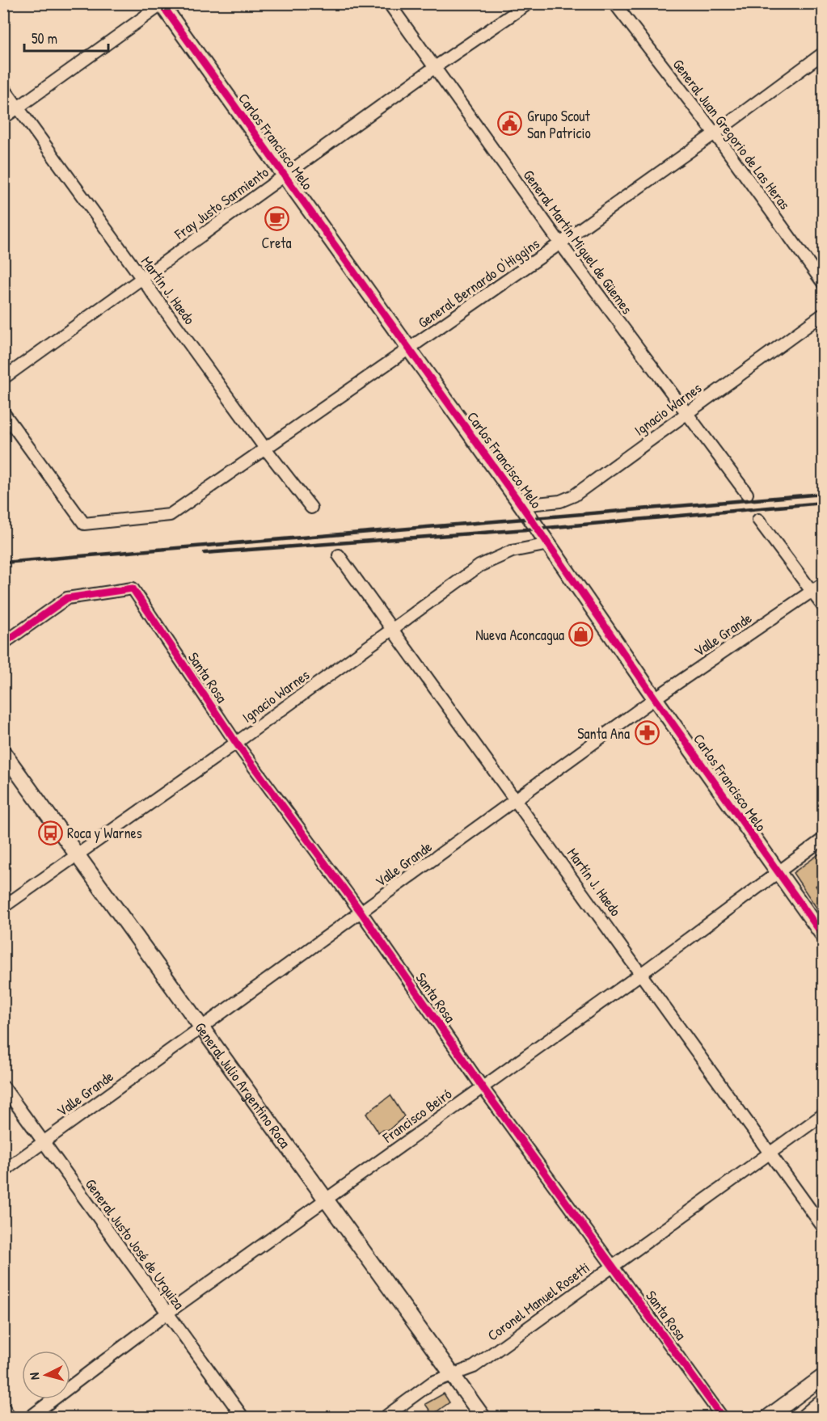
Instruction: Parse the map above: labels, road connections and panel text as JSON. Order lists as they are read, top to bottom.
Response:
{
  "streets": {
    "street": [
      "General Juan Gregorio de Las Heras",
      "Carlos Francisco Melo",
      "Fray Justo Sarmiento",
      "General Martín Miguel de Güemes",
      "General Bernardo O'Higgins",
      "Martín J. Haedo",
      "Ignacio Warnes",
      "Valle Grande",
      "Santa Rosa",
      "General Julio Argentino Roca",
      "Francisco Beiró",
      "General Justo José de Urquiza",
      "Coronel Manuel Rosetti"
    ]
  },
  "crossings": [
    ["General Juan Gregorio de Las Heras", "General Bernardo O'Higgins"],
    ["Carlos Francisco Melo", "Fray Justo Sarmiento"],
    ["Carlos Francisco Melo", "General Bernardo O'Higgins"],
    ["Carlos Francisco Melo", "Ignacio Warnes"],
    ["Carlos Francisco Melo", "Valle Grande"],
    ["Carlos Francisco Melo", "Francisco Beiró"],
    ["Fray Justo Sarmiento", "General Martín Miguel de Güemes"],
    ["Fray Justo Sarmiento", "Martín J. Haedo"],
    ["General Martín Miguel de Güemes", "General Bernardo O'Higgins"],
    ["General Martín Miguel de Güemes", "Ignacio Warnes"],
    ["General Bernardo O'Higgins", "Martín J. Haedo"],
    ["Martín J. Haedo", "Ignacio Warnes"],
    ["Martín J. Haedo", "Valle Grande"],
    ["Martín J. Haedo", "Francisco Beiró"],
    ["Martín J. Haedo", "Coronel Manuel Rosetti"],
    ["Ignacio Warnes", "Santa Rosa"],
    ["Ignacio Warnes", "General Julio Argentino Roca"],
    ["Valle Grande", "Santa Rosa"],
    ["Valle Grande", "General Julio Argentino Roca"],
    ["Valle Grande", "General Justo José de Urquiza"],
    ["Santa Rosa", "Francisco Beiró"],
    ["Santa Rosa", "Coronel Manuel Rosetti"],
    ["General Julio Argentino Roca", "Francisco Beiró"],
    ["General Julio Argentino Roca", "Coronel Manuel Rosetti"],
    ["Francisco Beiró", "General Justo José de Urquiza"]
  ],
  "places": {
    "public building": ["Grupo Scout San Patricio"],
    "cafe": ["Creta"],
    "shop": ["Nueva Aconcagua"],
    "pharmacy": ["Santa Ana"],
    "bus stop": ["Roca y Warnes"]
  },
  "scale_bar": "50 m",
  "north": "left"
}
